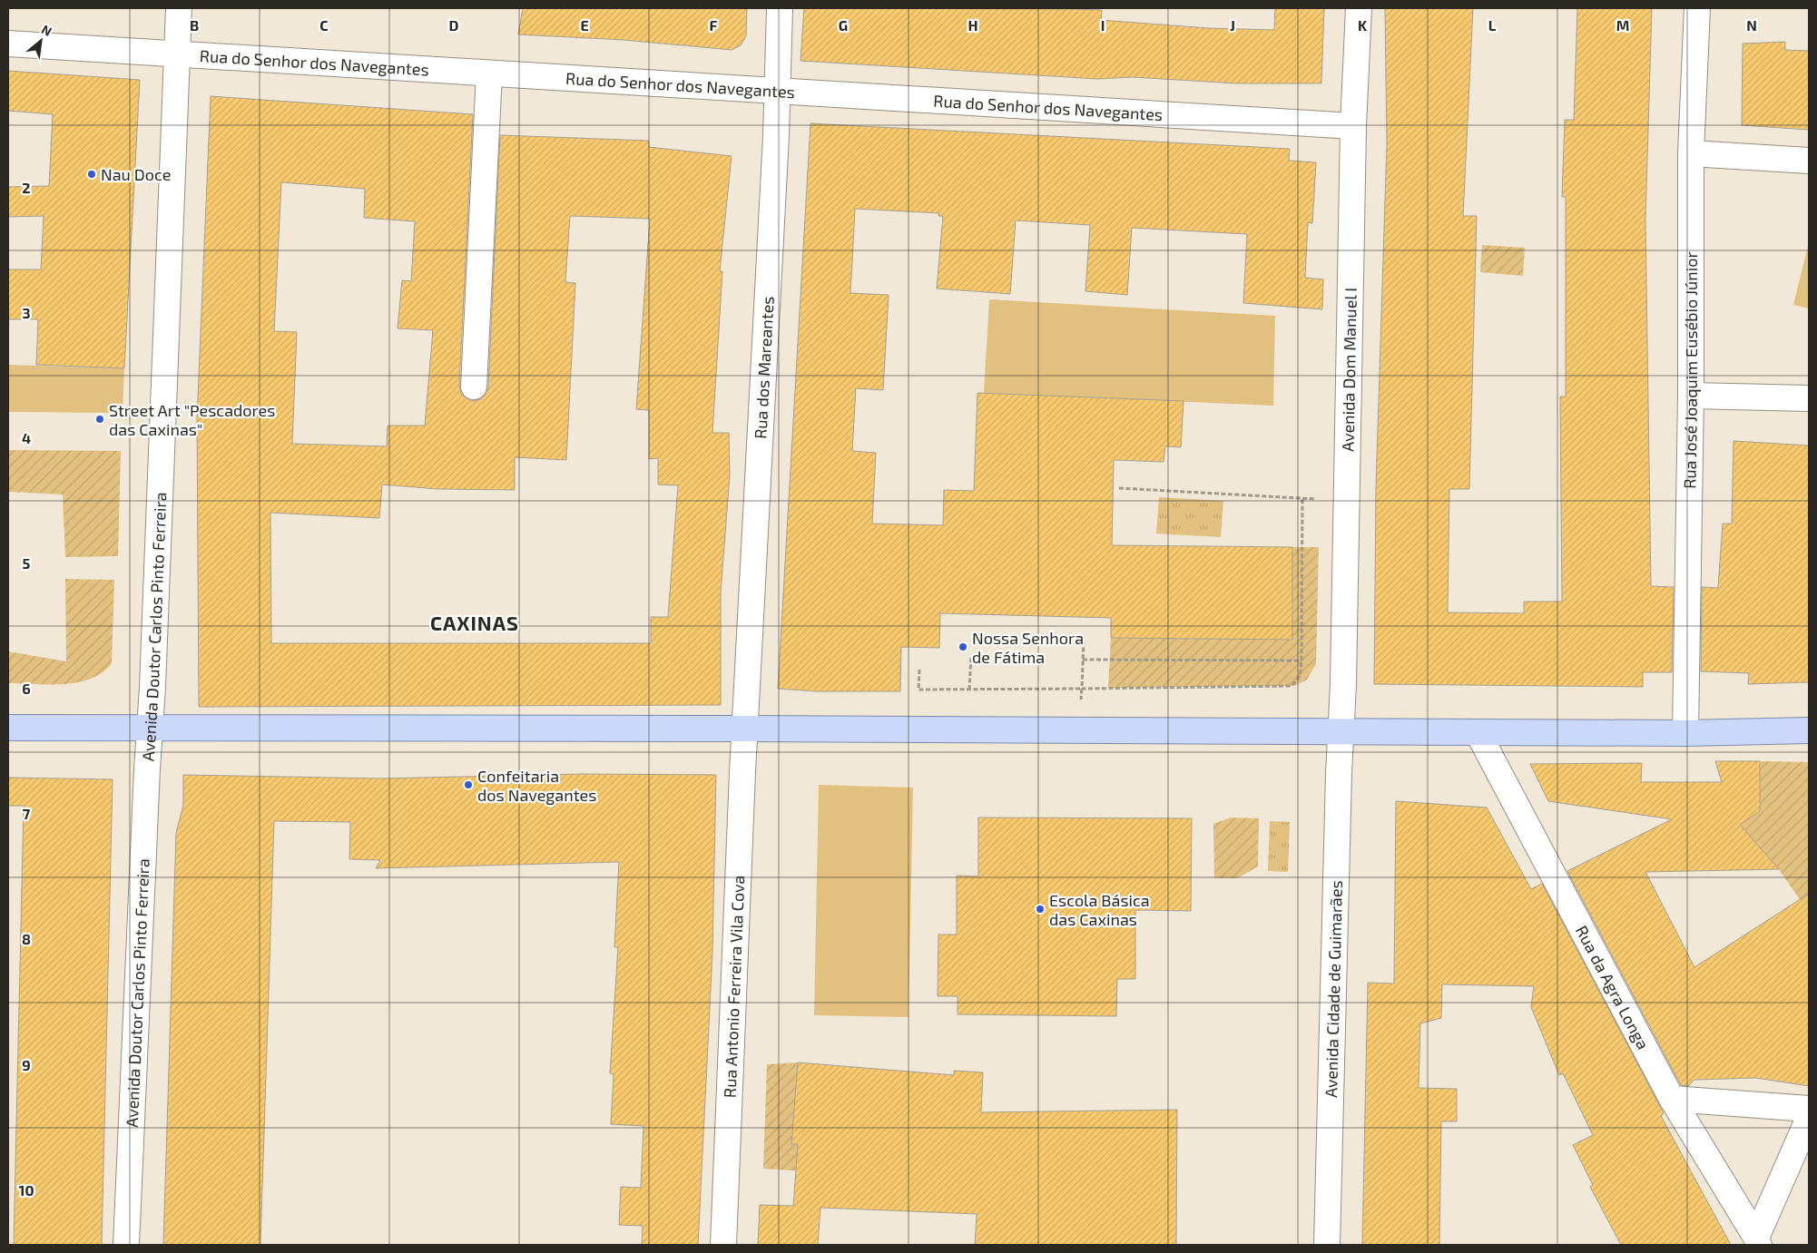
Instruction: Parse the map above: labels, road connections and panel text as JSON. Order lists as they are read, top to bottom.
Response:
{
  "streets": {
    "street": [
      "Rua do Senhor dos Navegantes",
      "Rua dos Mareantes",
      "Avenida Dom Manuel I",
      "Rua José Joaquim Eusébio Júnior",
      "Avenida Doutor Carlos Pinto Ferreira",
      "Rua Antonio Ferreira Vila Cova",
      "Rua da Agra Longa",
      "Avenida Cidade de Guimarães"
    ]
  },
  "crossings": [
    ["Rua do Senhor dos Navegantes", "Rua dos Mareantes"],
    ["Rua do Senhor dos Navegantes", "Avenida Dom Manuel I"],
    ["Rua do Senhor dos Navegantes", "Avenida Doutor Carlos Pinto Ferreira"],
    ["Rua dos Mareantes", "Rua Antonio Ferreira Vila Cova"],
    ["Avenida Dom Manuel I", "Avenida Cidade de Guimarães"]
  ],
  "districts": ["CAXINAS"],
  "places": [
    "Nau Doce",
    "Street Art \"Pescadores das Caxinas\"",
    "Nossa Senhora de Fátima",
    "Confeitaria dos Navegantes",
    "Escola Básica das Caxinas"
  ],
  "north": "top right",
  "grid": {
    "columns": [
      "B",
      "C",
      "D",
      "E",
      "F",
      "G",
      "H",
      "I",
      "J",
      "K",
      "L",
      "M",
      "N"
    ],
    "rows": [
      "2",
      "3",
      "4",
      "5",
      "6",
      "7",
      "8",
      "9",
      "10"
    ]
  }
}
